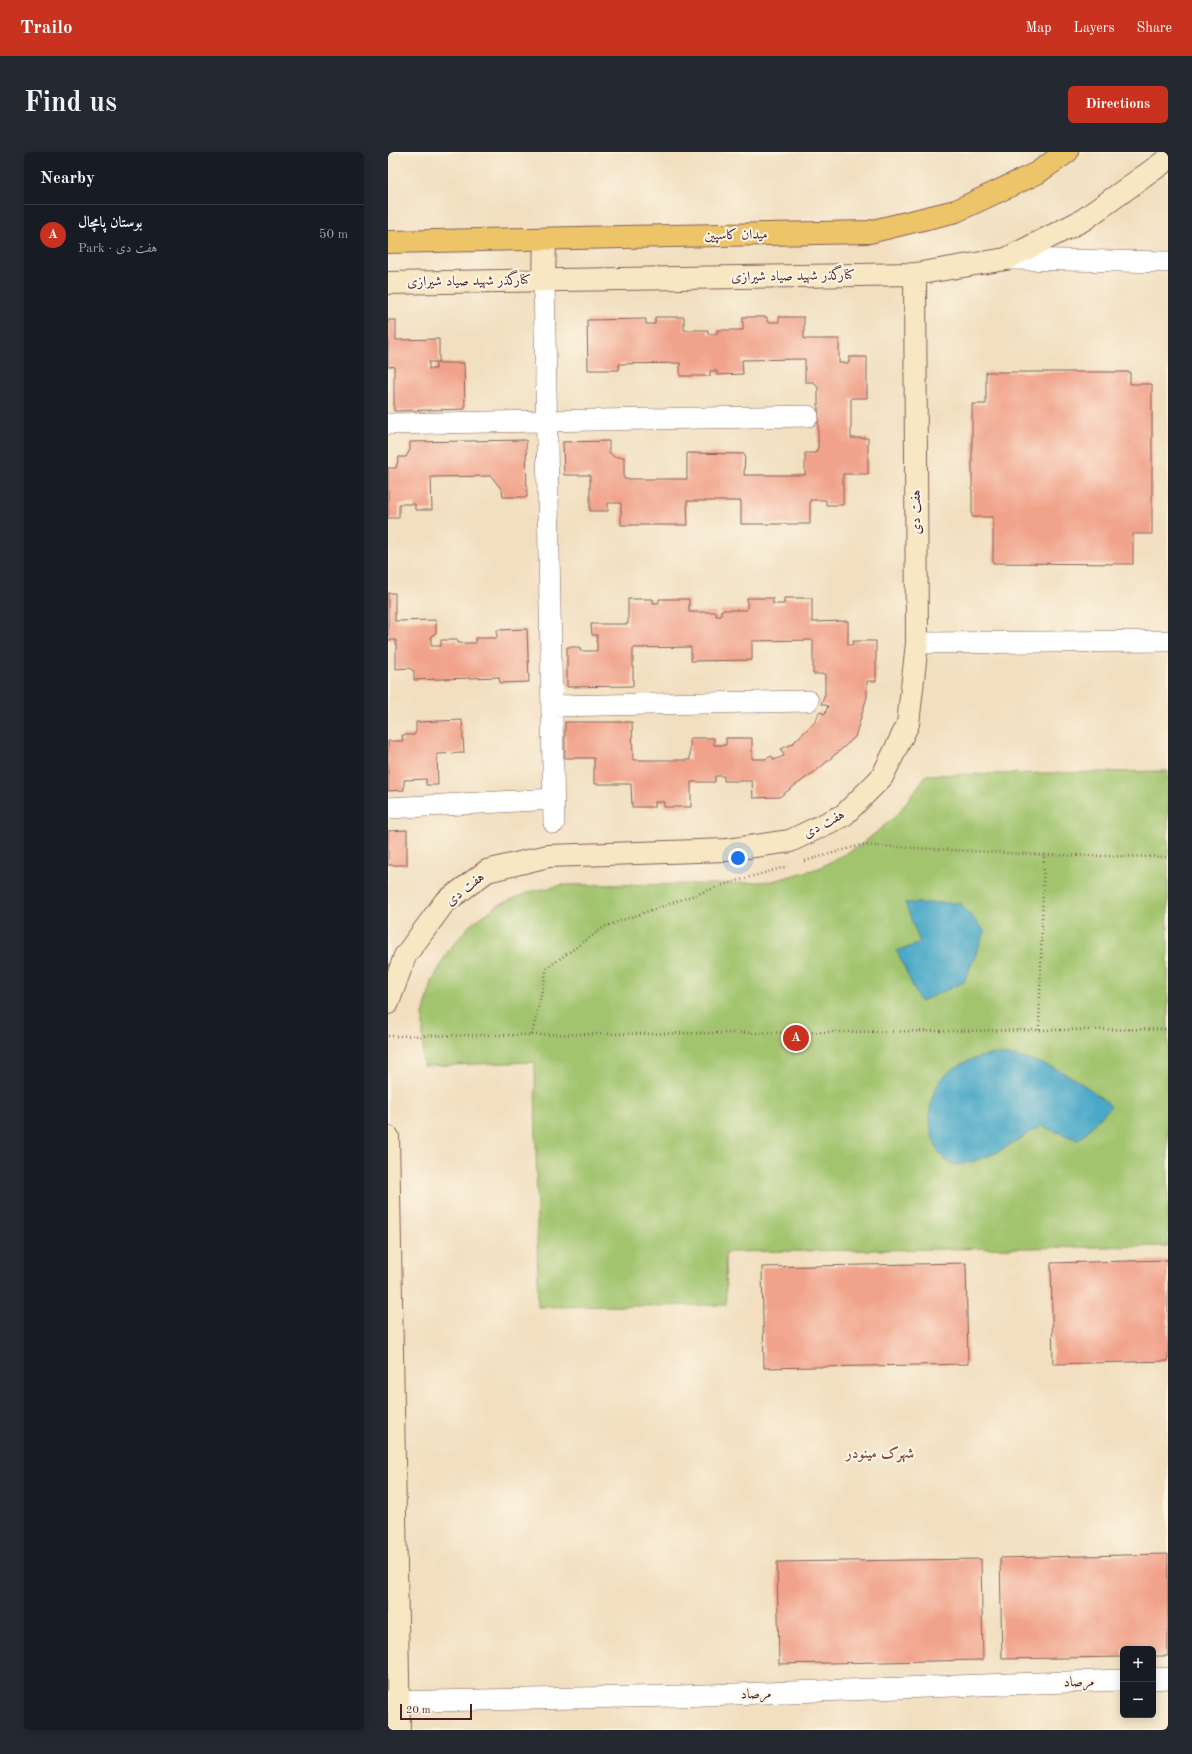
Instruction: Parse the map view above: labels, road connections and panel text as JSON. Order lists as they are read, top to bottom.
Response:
{
  "streets": {
    "main road": ["میدان کاسپین"],
    "street": ["کنارگذر شهید صیاد شیرازی", "هفت دی", "مرصاد"]
  },
  "crossings": [
    ["کنارگذر شهید صیاد شیرازی", "هفت دی"]
  ],
  "districts": ["شهرک مینودر"],
  "scale_bar": "20 m",
  "page": {
    "header": "Trailo",
    "nav": ["Map", "Layers", "Share"],
    "buttons": "Directions",
    "title": "Find us",
    "heading": "Nearby",
    "list": [
      {
        "mark": "A",
        "name": "بوستان پامچال",
        "note": "Park · هفت دی",
        "value": "50 m"
      }
    ],
    "pins": "A",
    "map_buttons": ["+", "−"],
    "scale": "20 m"
  }
}
